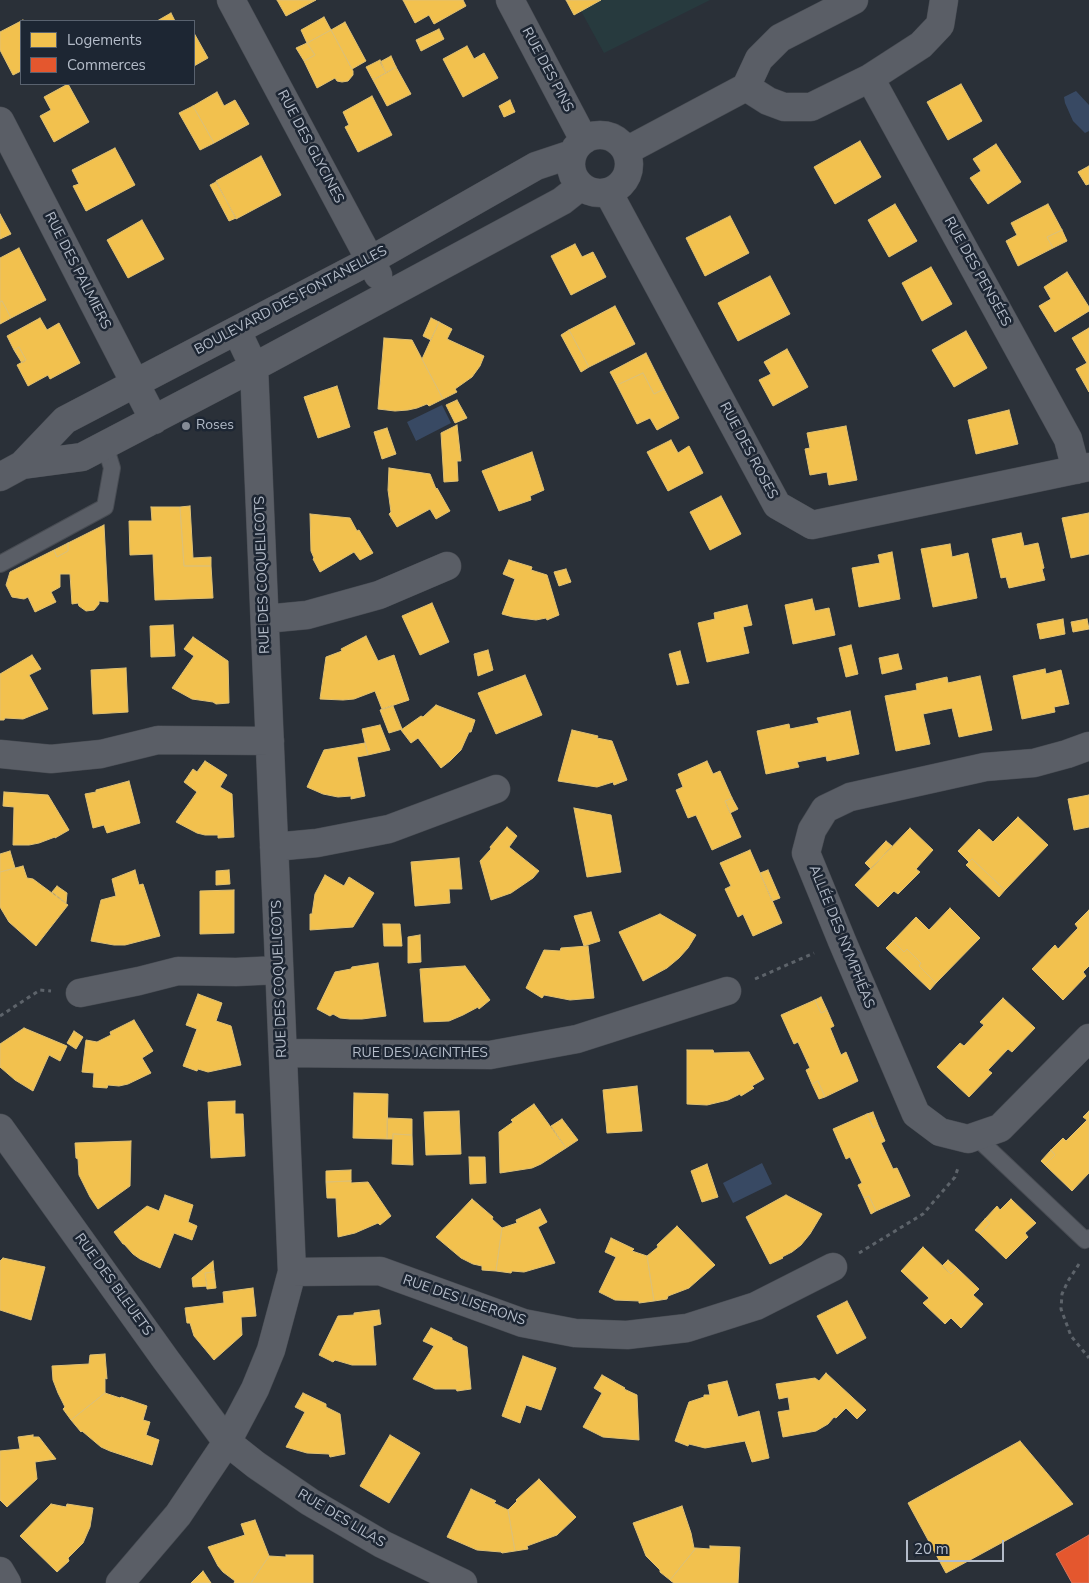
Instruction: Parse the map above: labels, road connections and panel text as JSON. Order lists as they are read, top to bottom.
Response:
{
  "streets": {
    "street": [
      "RUE DES PINS",
      "RUE DES GLYCINES",
      "RUE DES PALMIERS",
      "RUE DES PENSÉES",
      "BOULEVARD DES FONTANELLES",
      "RUE DES ROSES",
      "RUE DES COQUELICOTS",
      "ALLÉE DES NYMPHÉAS",
      "RUE DES JACINTHES",
      "RUE DES BLEUETS",
      "RUE DES LISERONS",
      "RUE DES LILAS"
    ]
  },
  "crossings": [
    ["RUE DES PINS", "BOULEVARD DES FONTANELLES"],
    ["RUE DES PINS", "RUE DES ROSES"],
    ["RUE DES GLYCINES", "BOULEVARD DES FONTANELLES"],
    ["RUE DES PALMIERS", "BOULEVARD DES FONTANELLES"],
    ["RUE DES PENSÉES", "RUE DES ROSES"],
    ["BOULEVARD DES FONTANELLES", "RUE DES ROSES"],
    ["BOULEVARD DES FONTANELLES", "RUE DES COQUELICOTS"],
    ["RUE DES COQUELICOTS", "RUE DES JACINTHES"],
    ["RUE DES COQUELICOTS", "RUE DES BLEUETS"],
    ["RUE DES COQUELICOTS", "RUE DES LISERONS"],
    ["RUE DES COQUELICOTS", "RUE DES LILAS"],
    ["RUE DES BLEUETS", "RUE DES LILAS"]
  ],
  "places": ["Roses"],
  "legend": ["Logements", "Commerces"],
  "scale_bar": "20 m"
}
